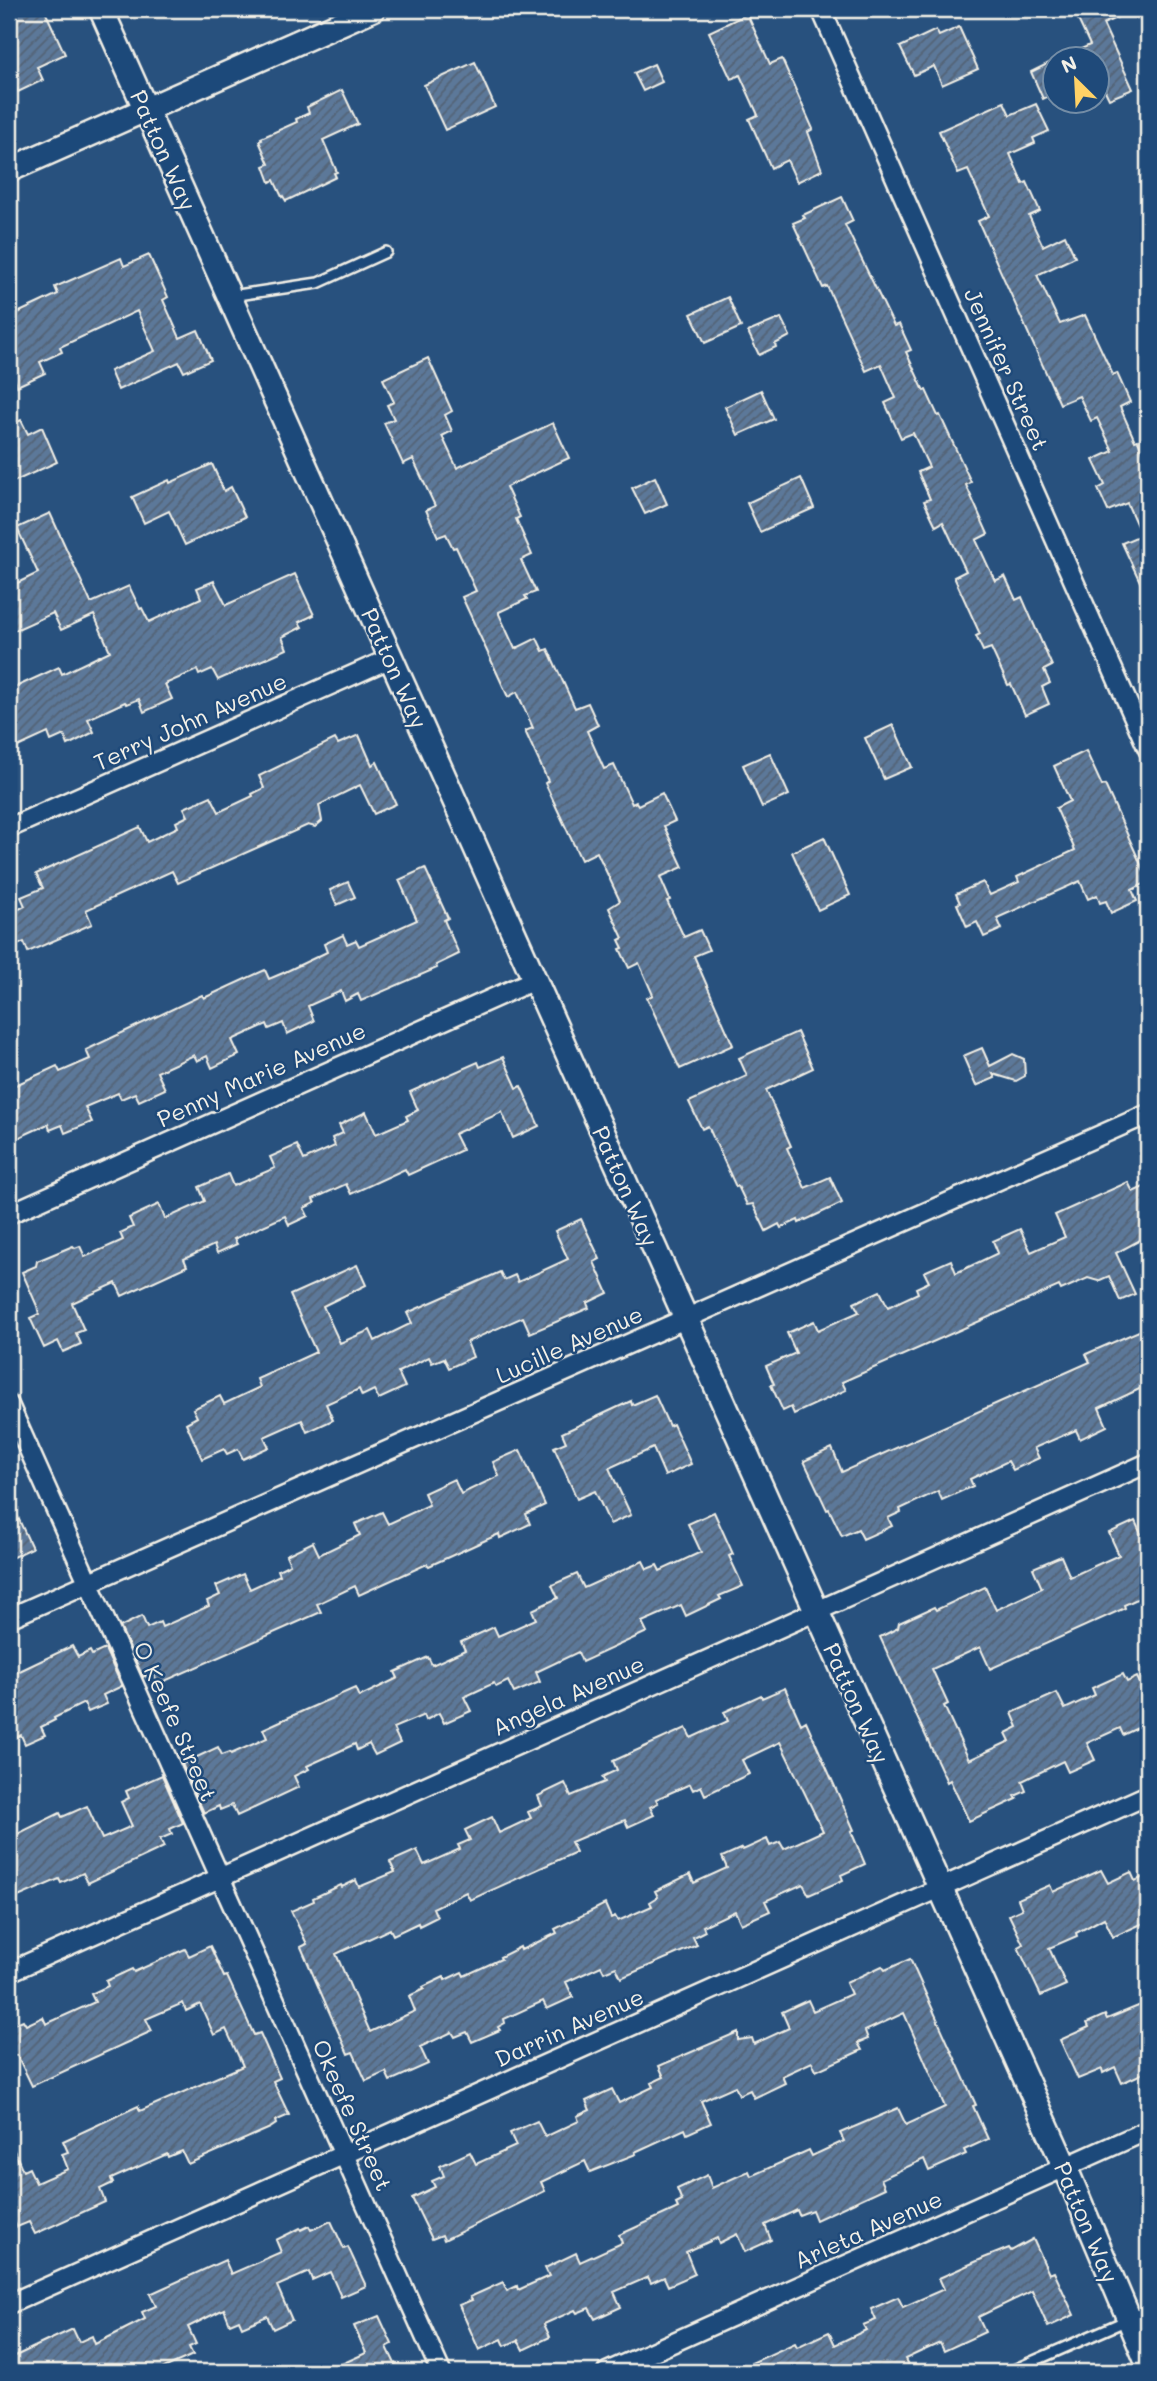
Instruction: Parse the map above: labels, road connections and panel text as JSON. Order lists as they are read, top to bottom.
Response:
{
  "streets": {
    "street": [
      "Patton Way",
      "Jennifer Street",
      "Terry John Avenue",
      "Penny Marie Avenue",
      "Lucille Avenue",
      "Angela Avenue",
      "O Keefe Street",
      "Darrin Avenue",
      "Okeefe Street",
      "Arleta Avenue"
    ]
  },
  "crossings": [
    ["Patton Way", "Terry John Avenue"],
    ["Patton Way", "Penny Marie Avenue"],
    ["Patton Way", "Lucille Avenue"],
    ["Patton Way", "Angela Avenue"],
    ["Patton Way", "Darrin Avenue"],
    ["Patton Way", "Arleta Avenue"],
    ["Lucille Avenue", "O Keefe Street"],
    ["Angela Avenue", "O Keefe Street"],
    ["Angela Avenue", "Okeefe Street"],
    ["O Keefe Street", "Okeefe Street"],
    ["Darrin Avenue", "Okeefe Street"]
  ],
  "north": "top left"
}
